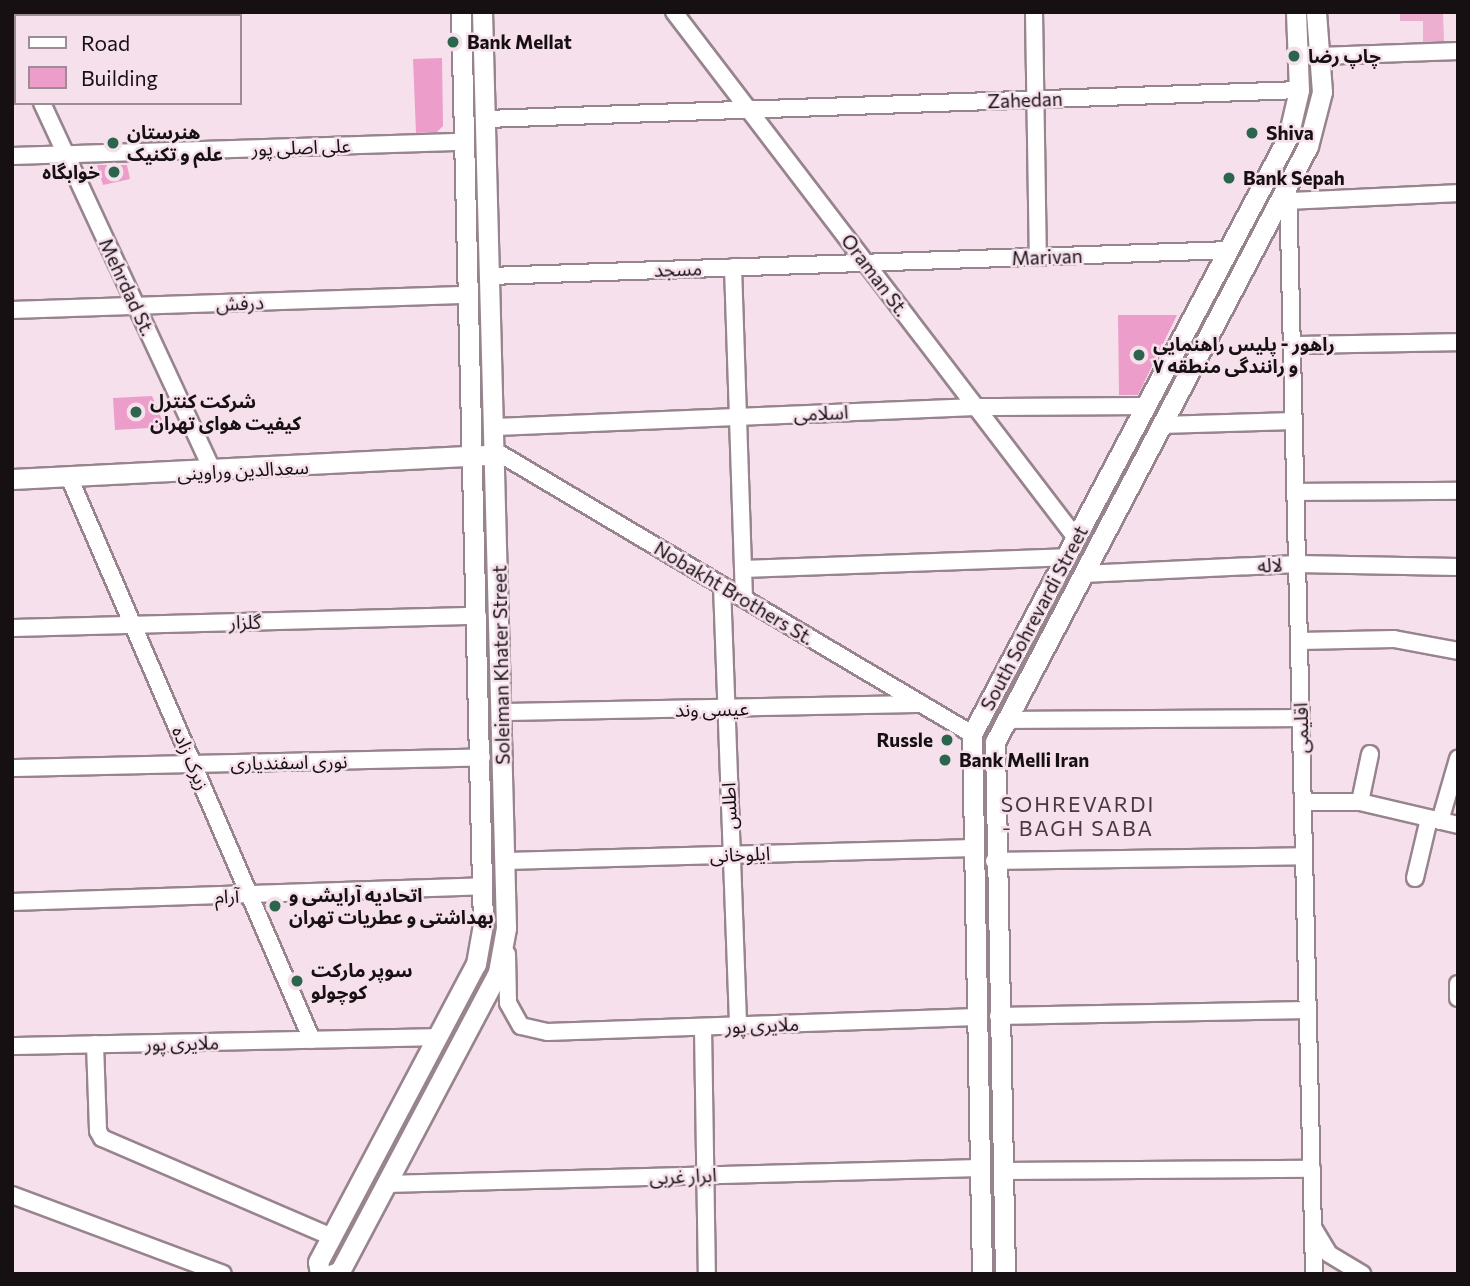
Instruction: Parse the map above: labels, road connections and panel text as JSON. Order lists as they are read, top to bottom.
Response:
{
  "streets": {
    "main road": ["سعدالدین وراوینی", "South Sohrevardi Street", "Soleiman Khater Street"],
    "street": [
      "Zahedan",
      "علی اصلی پور",
      "Marivan",
      "مسجد",
      "Oraman St.",
      "Mehrdad St.",
      "درفش",
      "اسلامی",
      "لاله",
      "Nobakht Brothers St.",
      "گلزار",
      "عیسی وند",
      "اقلیمی",
      "زیرک زاده",
      "نوری اسفندیاری",
      "اطلس",
      "ایلوخانی",
      "آرام",
      "ملایری پور",
      "ابرار غربی"
    ]
  },
  "crossings": [
    ["Zahedan", "Oraman St."],
    ["Zahedan", "South Sohrevardi Street"],
    ["Zahedan", "Soleiman Khater Street"],
    ["علی اصلی پور", "Mehrdad St."],
    ["علی اصلی پور", "Soleiman Khater Street"],
    ["Marivan", "مسجد"],
    ["Marivan", "Oraman St."],
    ["Marivan", "South Sohrevardi Street"],
    ["مسجد", "Oraman St."],
    ["مسجد", "Soleiman Khater Street"],
    ["Oraman St.", "اسلامی"],
    ["Oraman St.", "South Sohrevardi Street"],
    ["Mehrdad St.", "درفش"],
    ["Mehrdad St.", "سعدالدین وراوینی"],
    ["درفش", "Soleiman Khater Street"],
    ["اسلامی", "South Sohrevardi Street"],
    ["اسلامی", "Soleiman Khater Street"],
    ["سعدالدین وراوینی", "Nobakht Brothers St."],
    ["سعدالدین وراوینی", "Soleiman Khater Street"],
    ["سعدالدین وراوینی", "زیرک زاده"],
    ["لاله", "South Sohrevardi Street"],
    ["لاله", "اقلیمی"],
    ["Nobakht Brothers St.", "South Sohrevardi Street"],
    ["Nobakht Brothers St.", "Soleiman Khater Street"],
    ["Nobakht Brothers St.", "عیسی وند"],
    ["Nobakht Brothers St.", "اطلس"],
    ["South Sohrevardi Street", "اقلیمی"],
    ["South Sohrevardi Street", "ایلوخانی"],
    ["South Sohrevardi Street", "ملایری پور"],
    ["South Sohrevardi Street", "ابرار غربی"],
    ["گلزار", "Soleiman Khater Street"],
    ["گلزار", "زیرک زاده"],
    ["Soleiman Khater Street", "عیسی وند"],
    ["Soleiman Khater Street", "نوری اسفندیاری"],
    ["Soleiman Khater Street", "ایلوخانی"],
    ["Soleiman Khater Street", "آرام"],
    ["Soleiman Khater Street", "ملایری پور"],
    ["Soleiman Khater Street", "ابرار غربی"],
    ["عیسی وند", "اطلس"],
    ["زیرک زاده", "نوری اسفندیاری"],
    ["زیرک زاده", "آرام"],
    ["زیرک زاده", "ملایری پور"],
    ["اطلس", "ایلوخانی"],
    ["اطلس", "ملایری پور"]
  ],
  "districts": ["SOHREVARDI - BAGH SABA"],
  "places": [
    "Bank Mellat",
    "چاپ رضا",
    "Shiva",
    "هنرستان علم و تکنیک",
    "خوابگاه",
    "Bank Sepah",
    "راهور - پلیس راهنمایی و رانندگی منطقه ۷",
    "شرکت کنترل کیفیت هوای تهران",
    "Russle",
    "Bank Melli Iran",
    "اتحادیه آرایشی و بهداشتی و عطریات تهران",
    "سوپر مارکت کوچولو"
  ],
  "legend": ["Road", "Building"]
}
